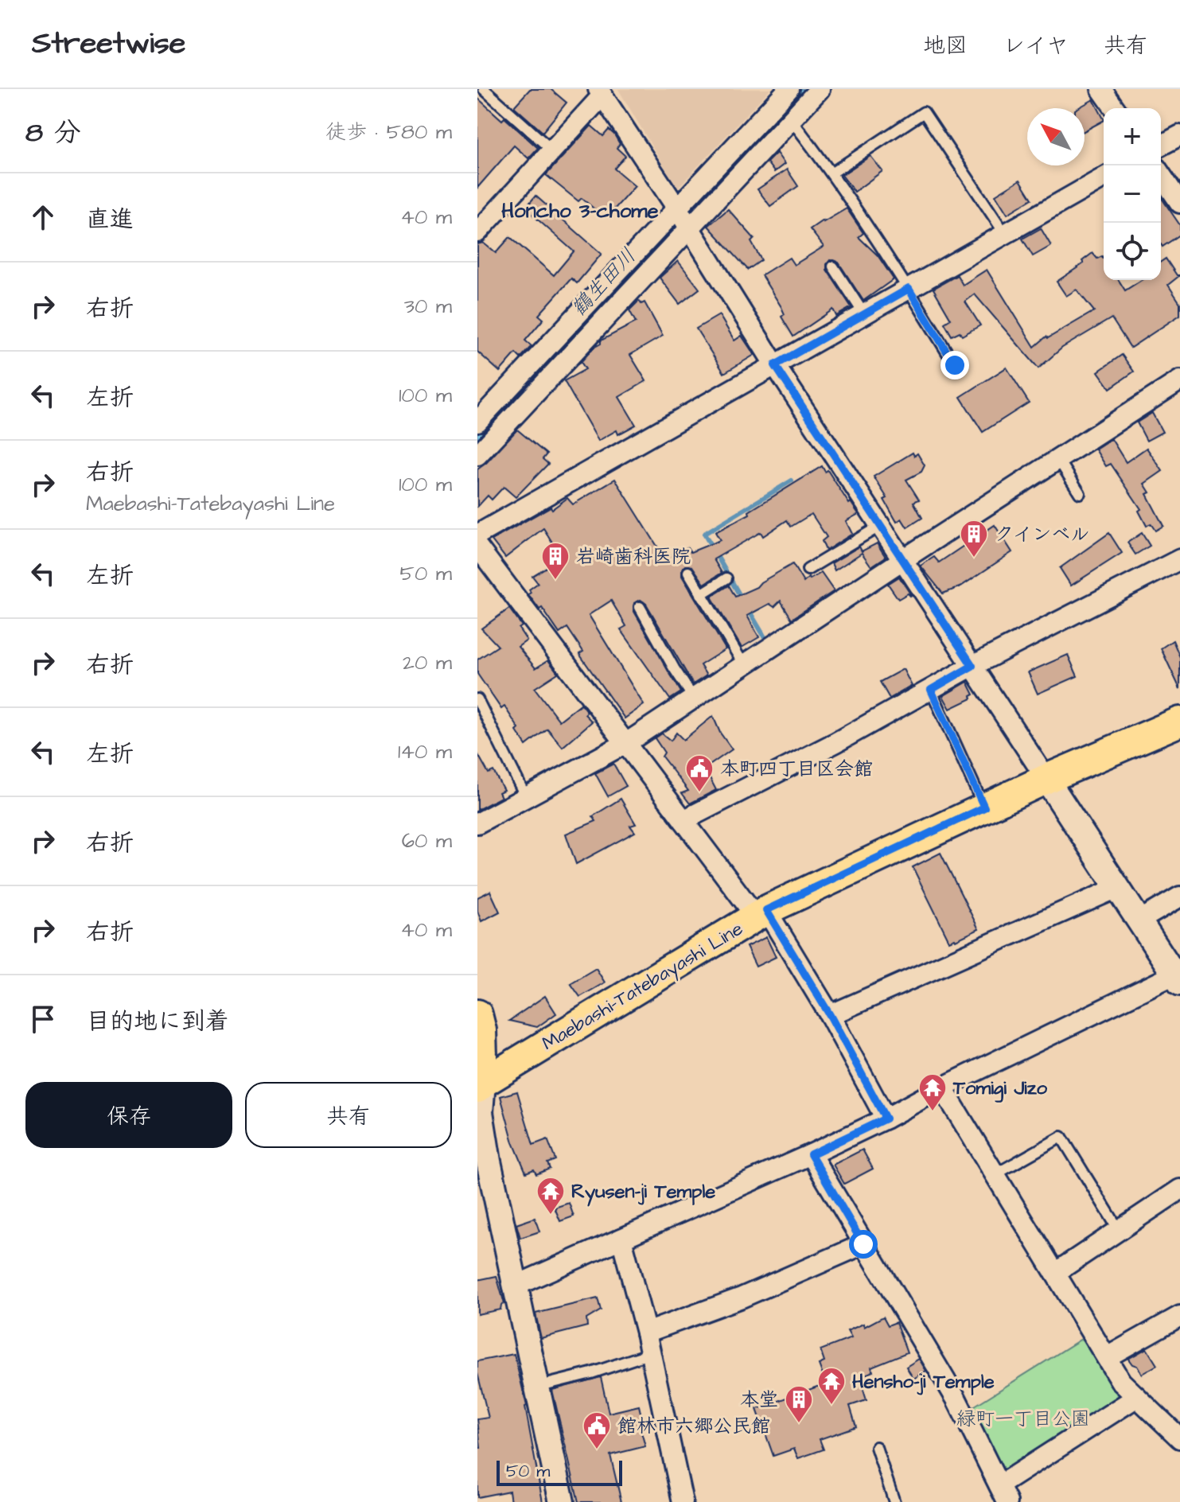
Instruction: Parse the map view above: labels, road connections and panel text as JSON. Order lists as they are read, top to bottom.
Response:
{
  "streets": {
    "main road": ["Maebashi-Tatebayashi Line"]
  },
  "districts": ["Honcho 3-chome"],
  "water": ["鶴生田川"],
  "parks": ["緑町一丁目公園"],
  "places": {
    "building": ["クインベル", "岩崎歯科医院", "本堂"],
    "public building": ["本町四丁目区会館", "館林市六郷公民館"],
    "temple": ["Tomigi Jizo", "Ryusen-ji Temple", "Hensho-ji Temple"]
  },
  "scale_bar": "50 m",
  "north": "top left",
  "page": {
    "header": "Streetwise",
    "nav": ["地図", "レイヤ", "共有"],
    "heading": ["8 分", "徒歩 · 580 m"],
    "map_buttons": ["+", "−"],
    "list": [
      ["直進", "40 m"],
      ["右折", "30 m"],
      ["左折", "100 m"],
      ["右折", "Maebashi-Tatebayashi Line", "100 m"],
      ["左折", "50 m"],
      ["右折", "20 m"],
      ["左折", "140 m"],
      ["右折", "60 m"],
      ["右折", "40 m"],
      "目的地に到着"
    ],
    "buttons": ["保存", "共有"],
    "scale": "50 m"
  }
}
